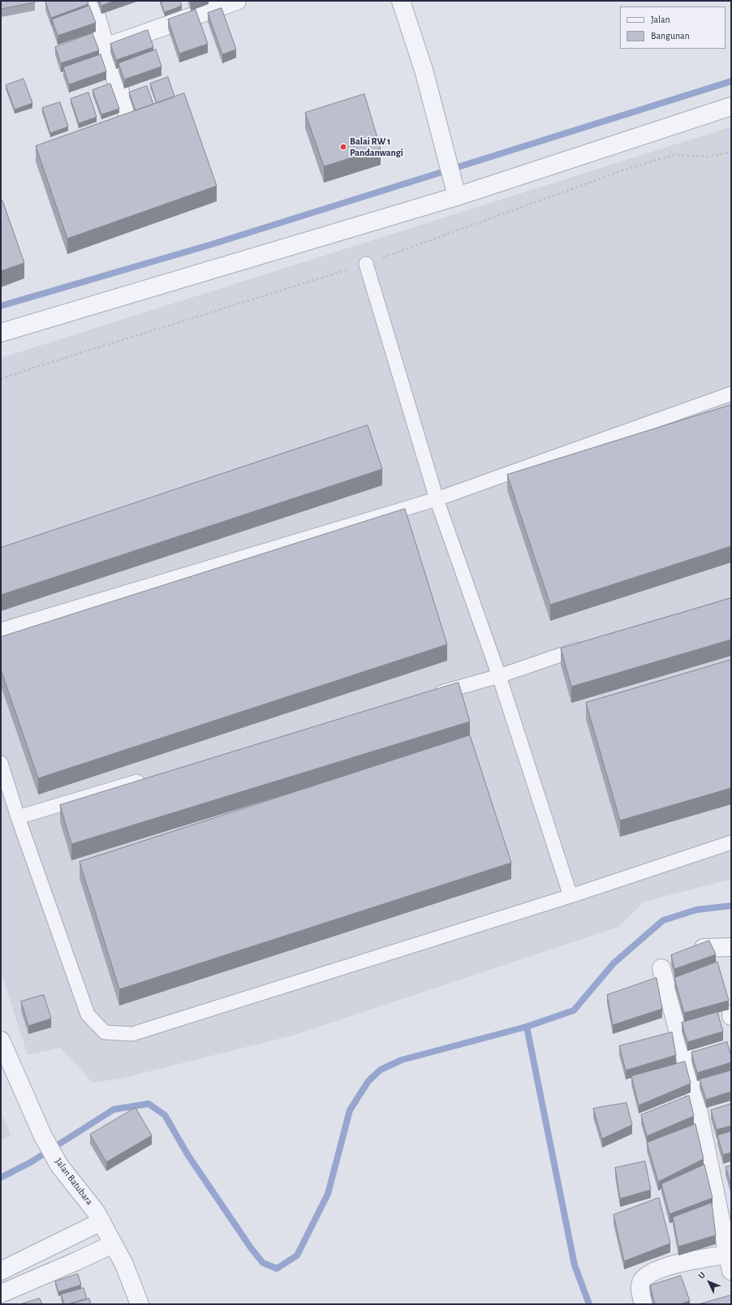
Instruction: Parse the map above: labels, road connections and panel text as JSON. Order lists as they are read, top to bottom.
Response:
{
  "streets": {
    "street": ["Jalan Batubara"]
  },
  "places": ["Balai RW 1 Pandanwangi"],
  "legend": ["Jalan", "Bangunan"],
  "north": "top left"
}
